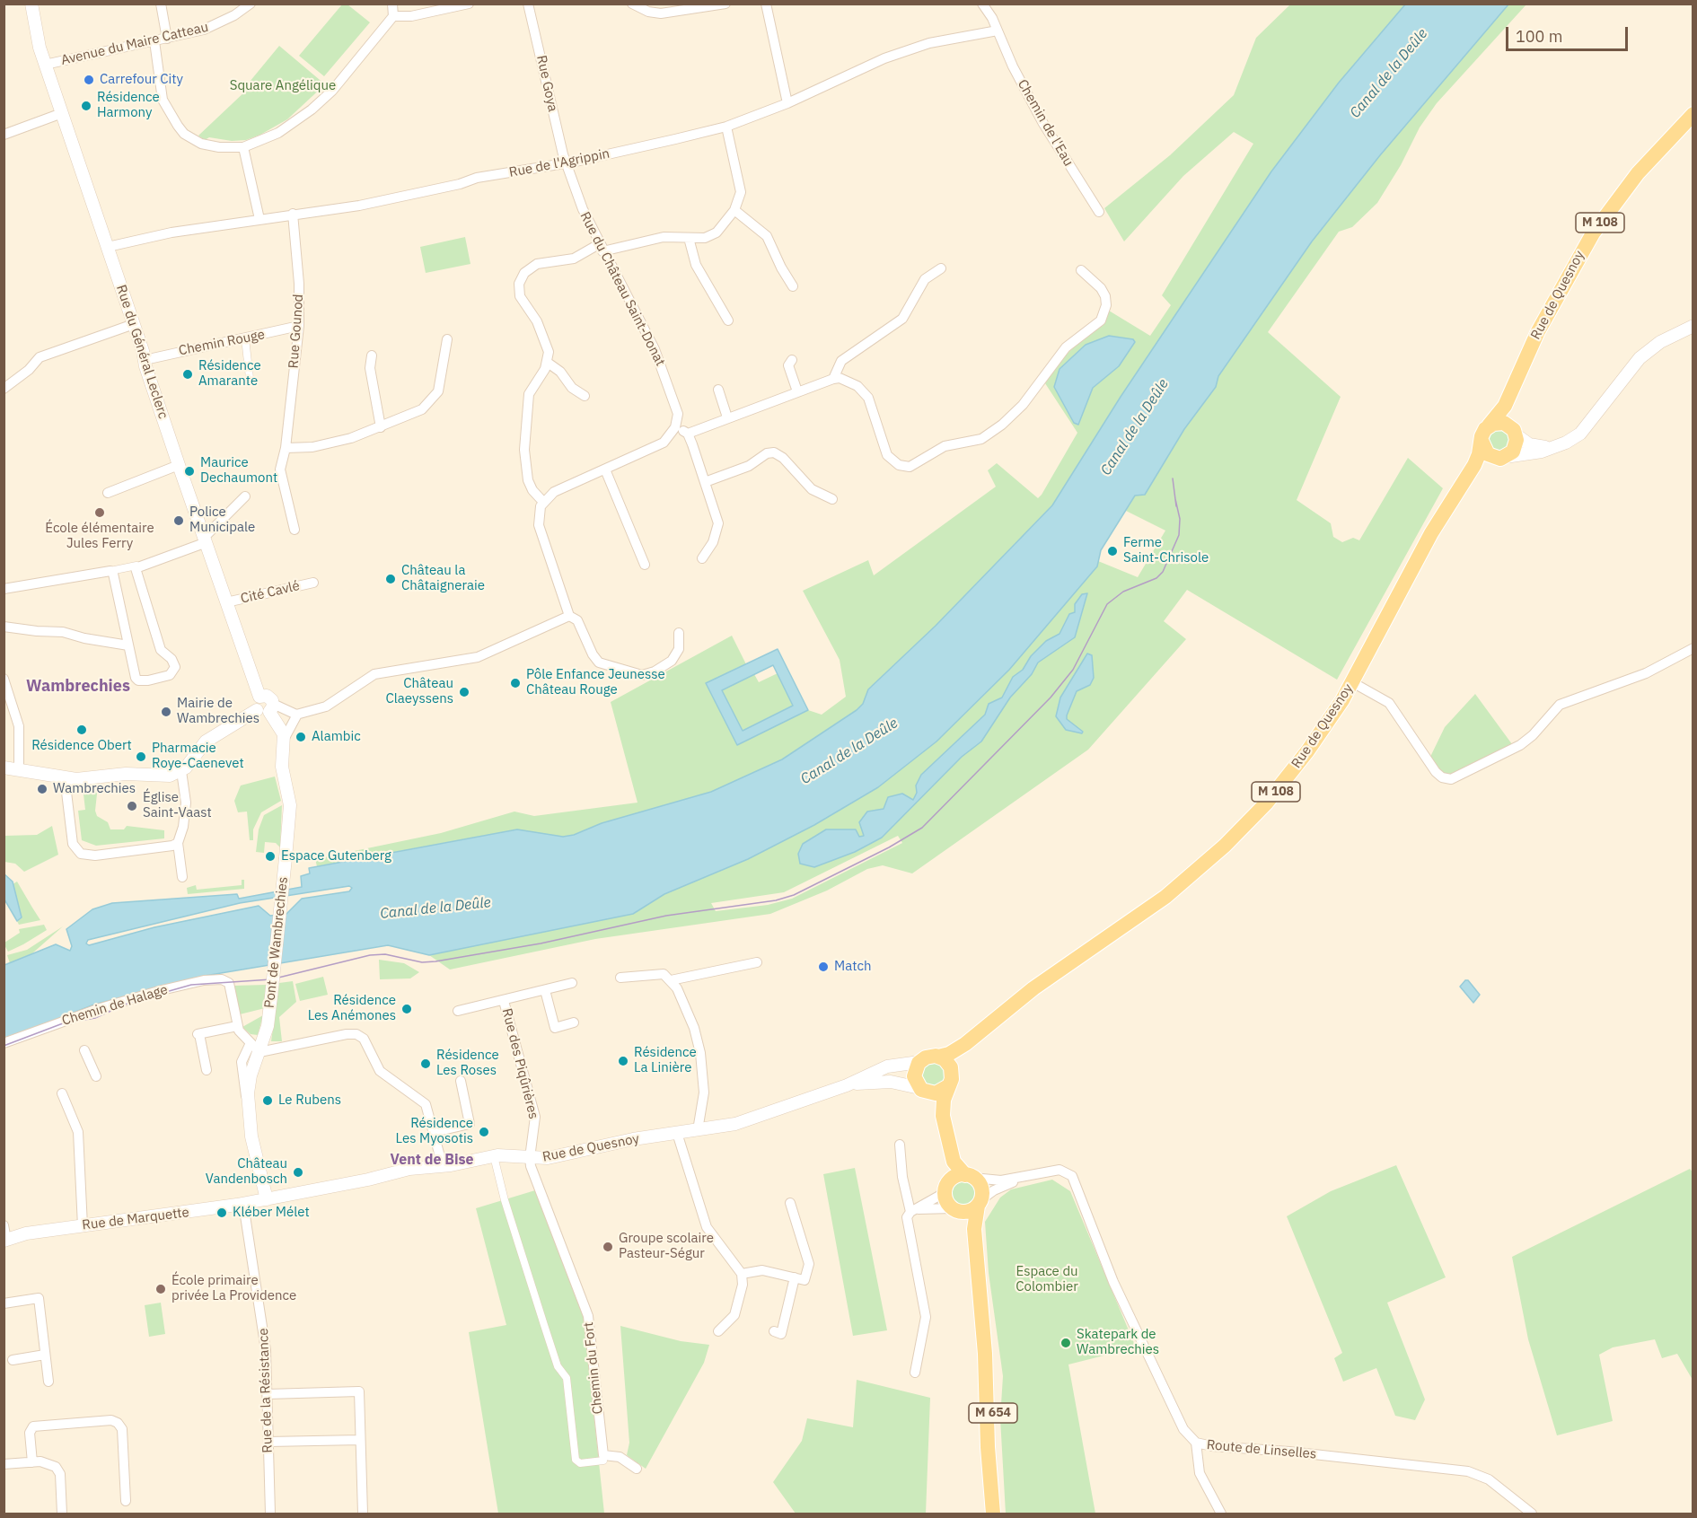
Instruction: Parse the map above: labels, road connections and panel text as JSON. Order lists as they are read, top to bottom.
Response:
{
  "streets": {
    "main road": ["M 108", "Rue de Quesnoy", "M 654"],
    "street": [
      "Avenue du Maire Catteau",
      "Rue Goya",
      "Chemin de l'Eau",
      "Rue de l'Agrippin",
      "Rue du Château Saint-Donat",
      "Rue Gounod",
      "Chemin Rouge",
      "Rue du Général Leclerc",
      "Cité Cavlé",
      "Pont de Wambrechies",
      "Chemin de Halage",
      "Rue des Piqûrières",
      "Rue de Marquette",
      "Chemin du Fort",
      "Rue de la Résistance",
      "Route de Linselles"
    ]
  },
  "crossings": [
    ["Avenue du Maire Catteau", "Rue du Général Leclerc"],
    ["Rue Goya", "Rue de l'Agrippin"],
    ["Rue Goya", "Rue du Château Saint-Donat"],
    ["Chemin de l'Eau", "Rue de l'Agrippin"],
    ["Rue de l'Agrippin", "Rue du Château Saint-Donat"],
    ["Rue de l'Agrippin", "Rue Gounod"],
    ["Rue de l'Agrippin", "Rue du Général Leclerc"],
    ["Rue de Quesnoy", "Pont de Wambrechies"],
    ["Rue de Quesnoy", "Rue des Piqûrières"],
    ["Rue de Quesnoy", "Rue de Marquette"],
    ["Rue de Quesnoy", "Chemin du Fort"],
    ["Rue Gounod", "Chemin Rouge"],
    ["Chemin Rouge", "Rue du Général Leclerc"],
    ["Rue du Général Leclerc", "Cité Cavlé"],
    ["Pont de Wambrechies", "Rue de Marquette"],
    ["Rue des Piqûrières", "Chemin du Fort"],
    ["Rue de Marquette", "Rue de la Résistance"],
    ["M 654", "Route de Linselles"]
  ],
  "districts": ["Wambrechies", "Vent de Bise"],
  "water": ["Canal de la Deûle"],
  "parks": ["Square Angélique", "Espace du Colombier"],
  "places": [
    "Carrefour City",
    "Résidence Harmony",
    "Résidence Amarante",
    "Maurice Dechaumont",
    "École élémentaire Jules Ferry",
    "Police Municipale",
    "Ferme Saint-Chrisole",
    "Château la Châtaigneraie",
    "Pôle Enfance Jeunesse Château Rouge",
    "Château Claeyssens",
    "Mairie de Wambrechies",
    "Résidence Obert",
    "Alambic",
    "Pharmacie Roye-Caenevet",
    "Wambrechies",
    "Église Saint-Vaast",
    "Espace Gutenberg",
    "Match",
    "Résidence Les Anémones",
    "Résidence La Linière",
    "Résidence Les Roses",
    "Le Rubens",
    "Résidence Les Myosotis",
    "Château Vandenbosch",
    "Kléber Mélet",
    "Groupe scolaire Pasteur-Ségur",
    "École primaire privée La Providence",
    "Skatepark de Wambrechies"
  ],
  "scale_bar": "100 m"
}
